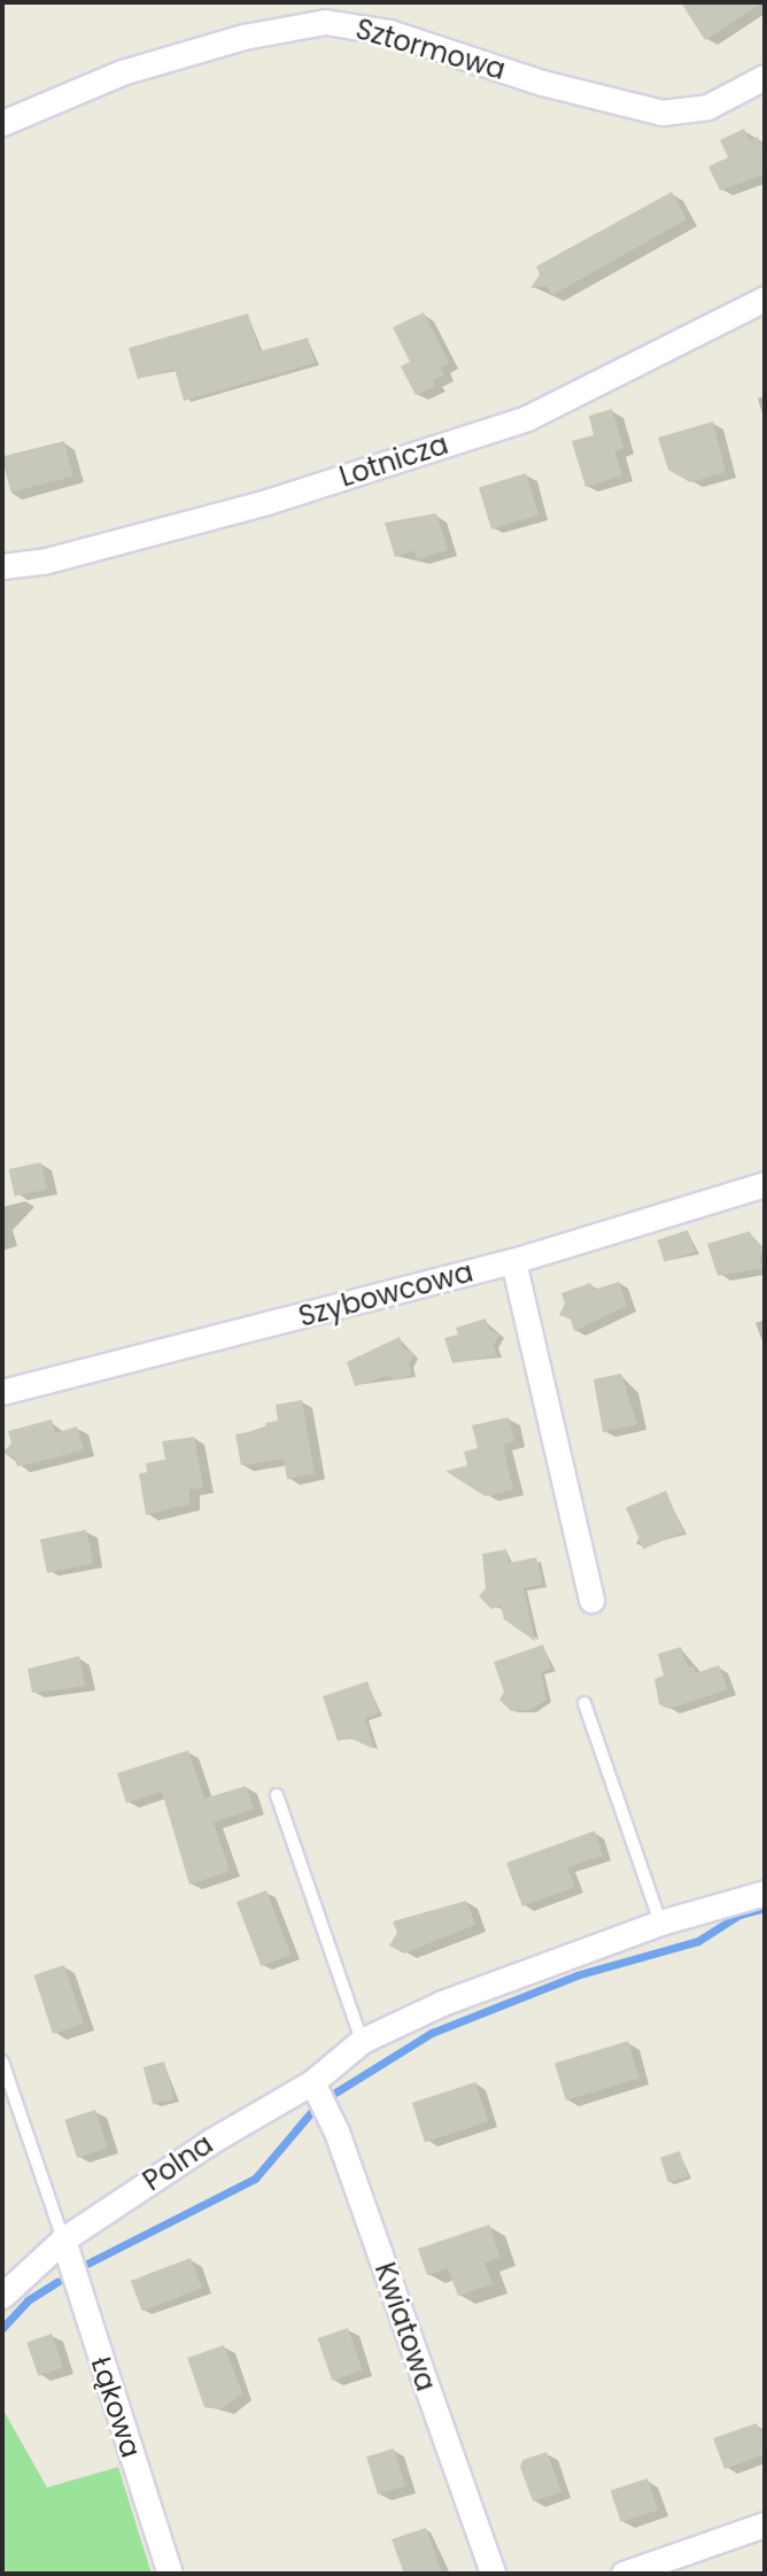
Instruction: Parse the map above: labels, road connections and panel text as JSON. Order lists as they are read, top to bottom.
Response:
{
  "streets": {
    "street": [
      "Sztormowa",
      "Lotnicza",
      "Szybowcowa",
      "Polna",
      "Kwiatowa",
      "Łąkowa"
    ]
  },
  "crossings": [
    ["Polna", "Kwiatowa"],
    ["Polna", "Łąkowa"]
  ]
}
